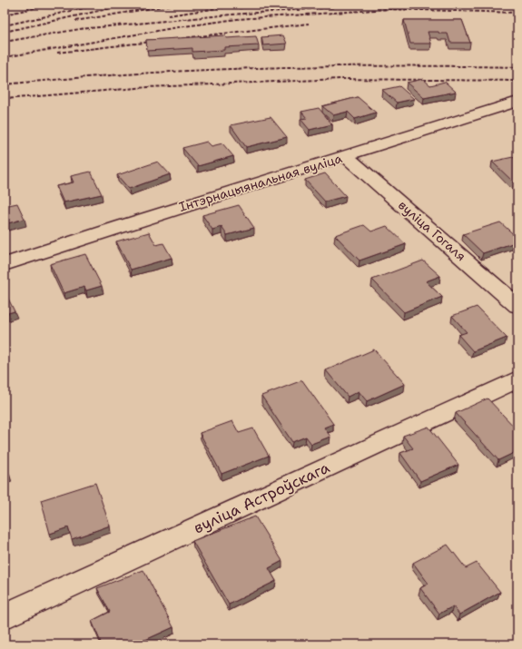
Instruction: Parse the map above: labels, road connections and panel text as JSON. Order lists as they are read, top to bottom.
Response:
{
  "streets": {
    "street": ["Інтэрнацыянальная вуліца", "вуліца Гогаля", "вуліца Астроўскага"]
  },
  "crossings": [
    ["Інтэрнацыянальная вуліца", "вуліца Гогаля"]
  ]
}
